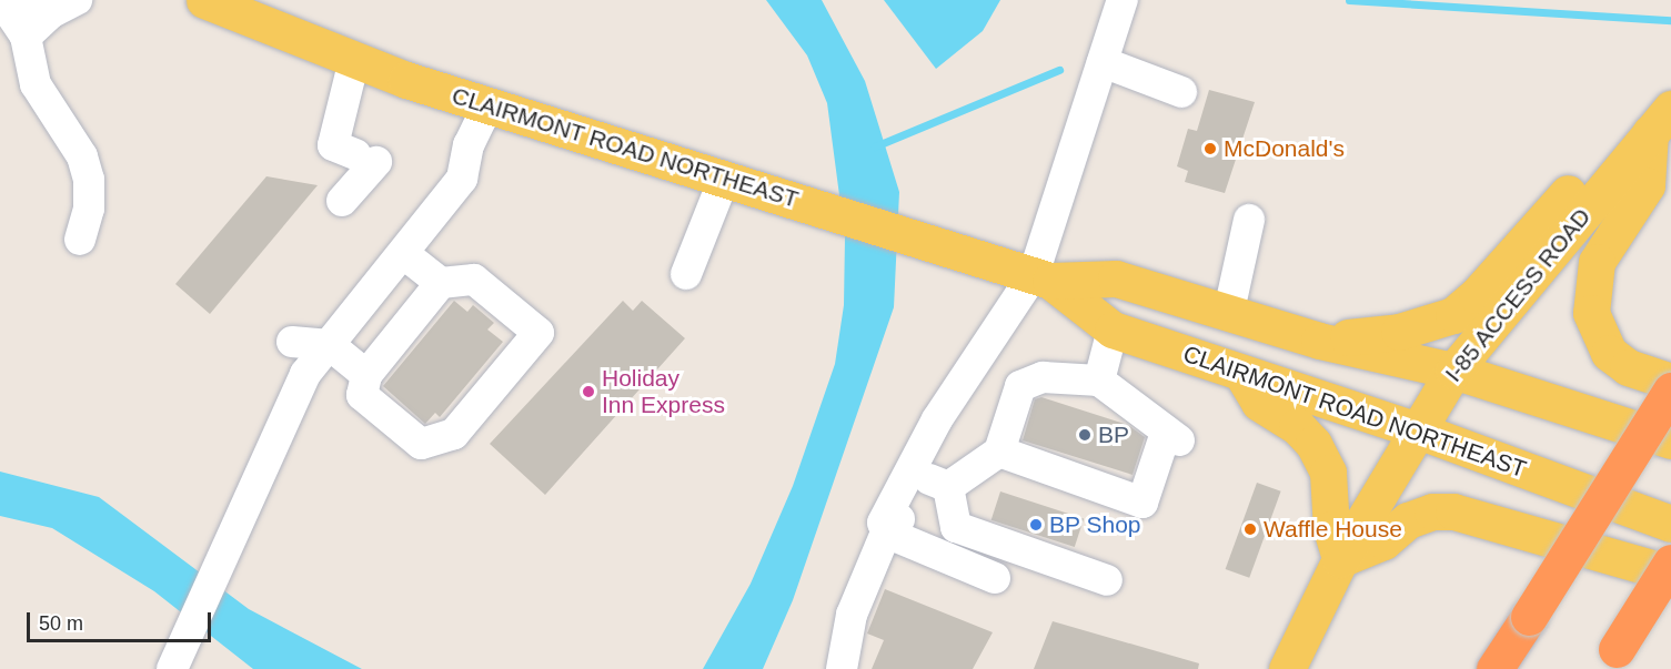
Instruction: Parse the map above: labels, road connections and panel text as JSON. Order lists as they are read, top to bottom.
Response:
{
  "streets": {
    "main road": ["CLAIRMONT ROAD NORTHEAST", "I-85 ACCESS ROAD"]
  },
  "crossings": [
    ["CLAIRMONT ROAD NORTHEAST", "I-85 ACCESS ROAD"]
  ],
  "places": [
    "McDonald's",
    "Holiday Inn Express",
    "BP",
    "BP Shop",
    "Waffle House"
  ],
  "scale_bar": "50 m"
}
